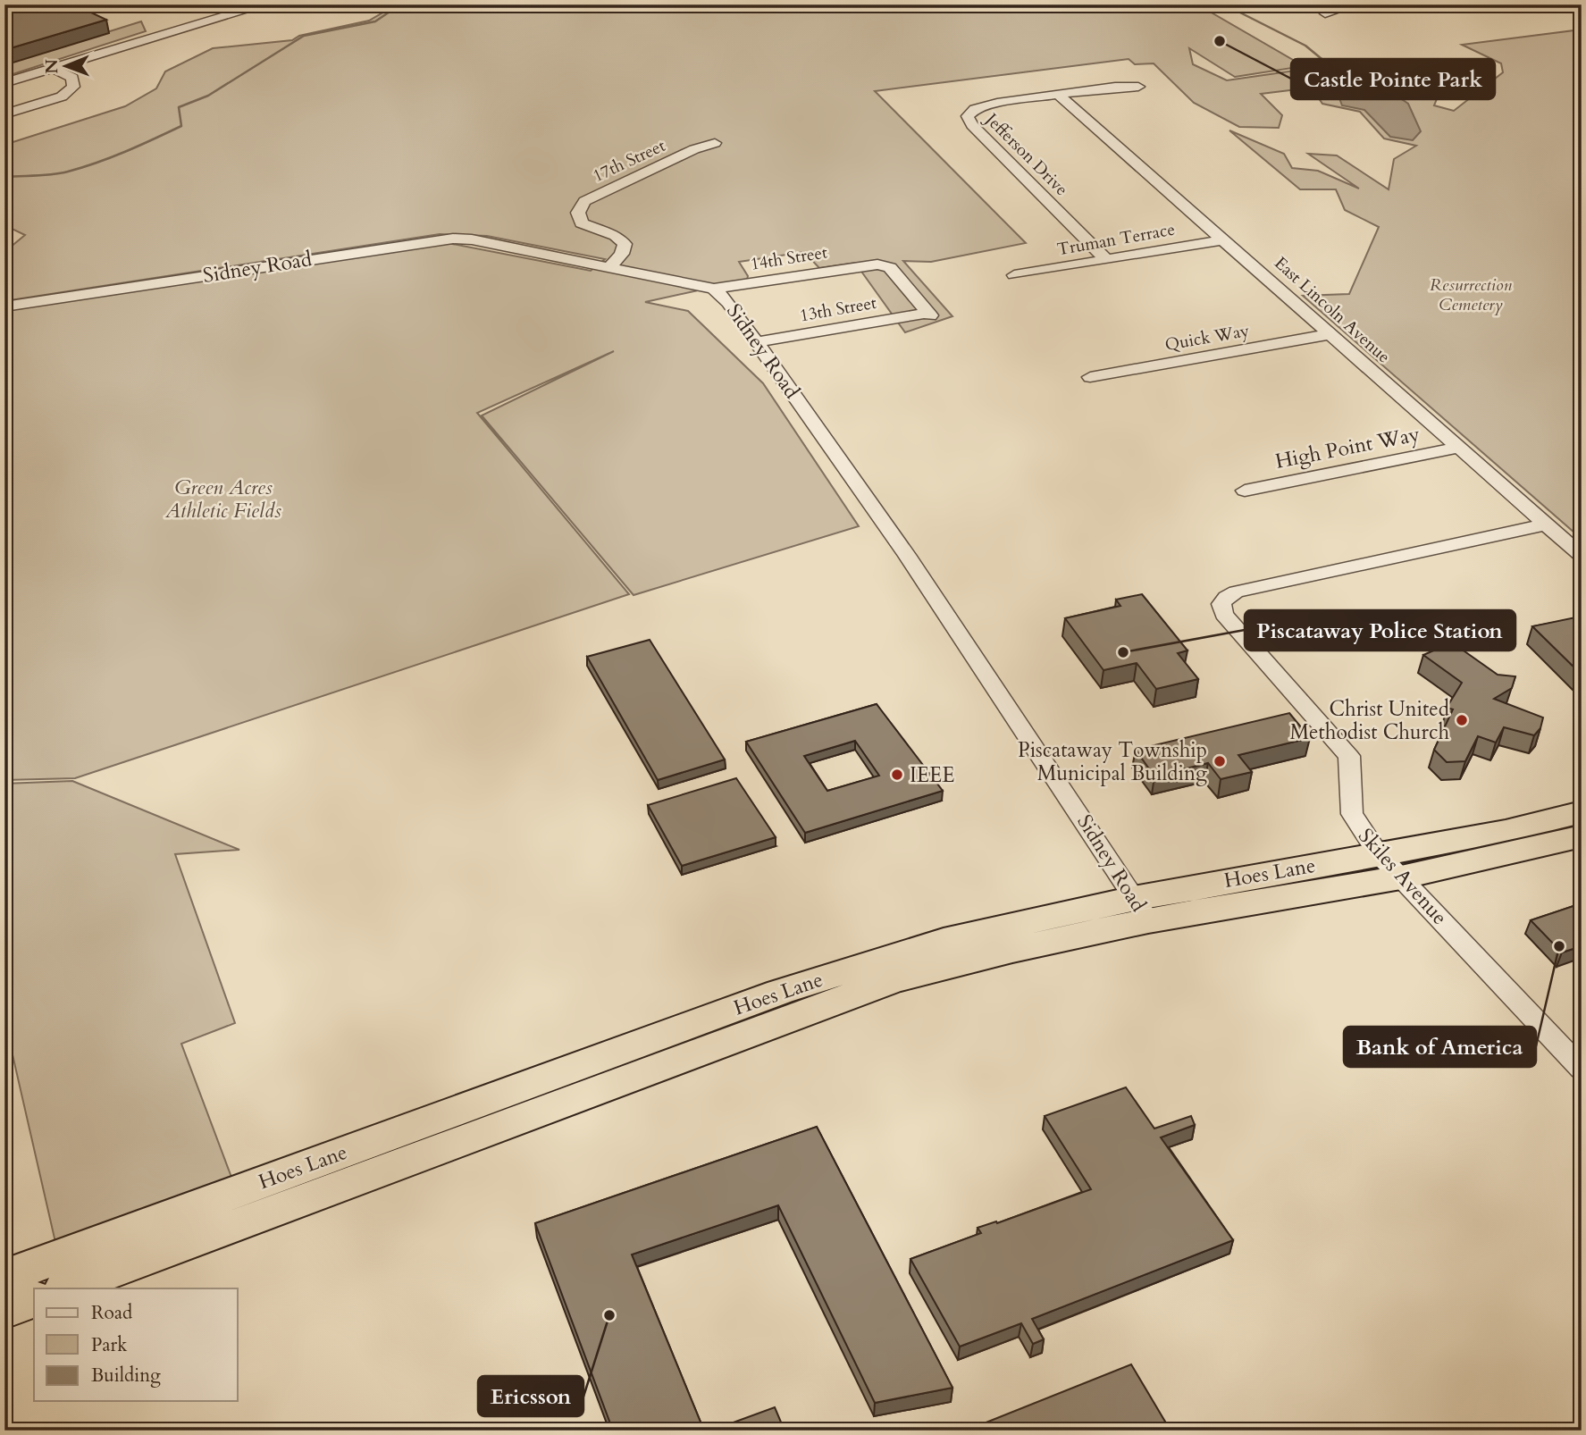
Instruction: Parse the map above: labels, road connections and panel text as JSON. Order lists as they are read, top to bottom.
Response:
{
  "streets": {
    "highway": ["Hoes Lane"],
    "street": [
      "Jefferson Drive",
      "17th Street",
      "Truman Terrace",
      "14th Street",
      "Sidney Road",
      "13th Street",
      "East Lincoln Avenue",
      "Quick Way",
      "High Point Way",
      "Skiles Avenue"
    ]
  },
  "crossings": [
    ["Jefferson Drive", "Truman Terrace"],
    ["Jefferson Drive", "East Lincoln Avenue"],
    ["17th Street", "Sidney Road"],
    ["Truman Terrace", "East Lincoln Avenue"],
    ["14th Street", "Sidney Road"],
    ["14th Street", "13th Street"],
    ["Sidney Road", "13th Street"],
    ["Sidney Road", "Hoes Lane"],
    ["East Lincoln Avenue", "Quick Way"],
    ["East Lincoln Avenue", "High Point Way"],
    ["East Lincoln Avenue", "Skiles Avenue"],
    ["Hoes Lane", "Skiles Avenue"]
  ],
  "parks": ["Resurrection Cemetery", "Green Acres Athletic Fields"],
  "places": [
    "Castle Pointe Park",
    "Piscataway Police Station",
    "Christ United Methodist Church",
    "Piscataway Township Municipal Building",
    "IEEE",
    "Bank of America",
    "Ericsson"
  ],
  "legend": ["Road", "Park", "Building"],
  "north": "left"
}
